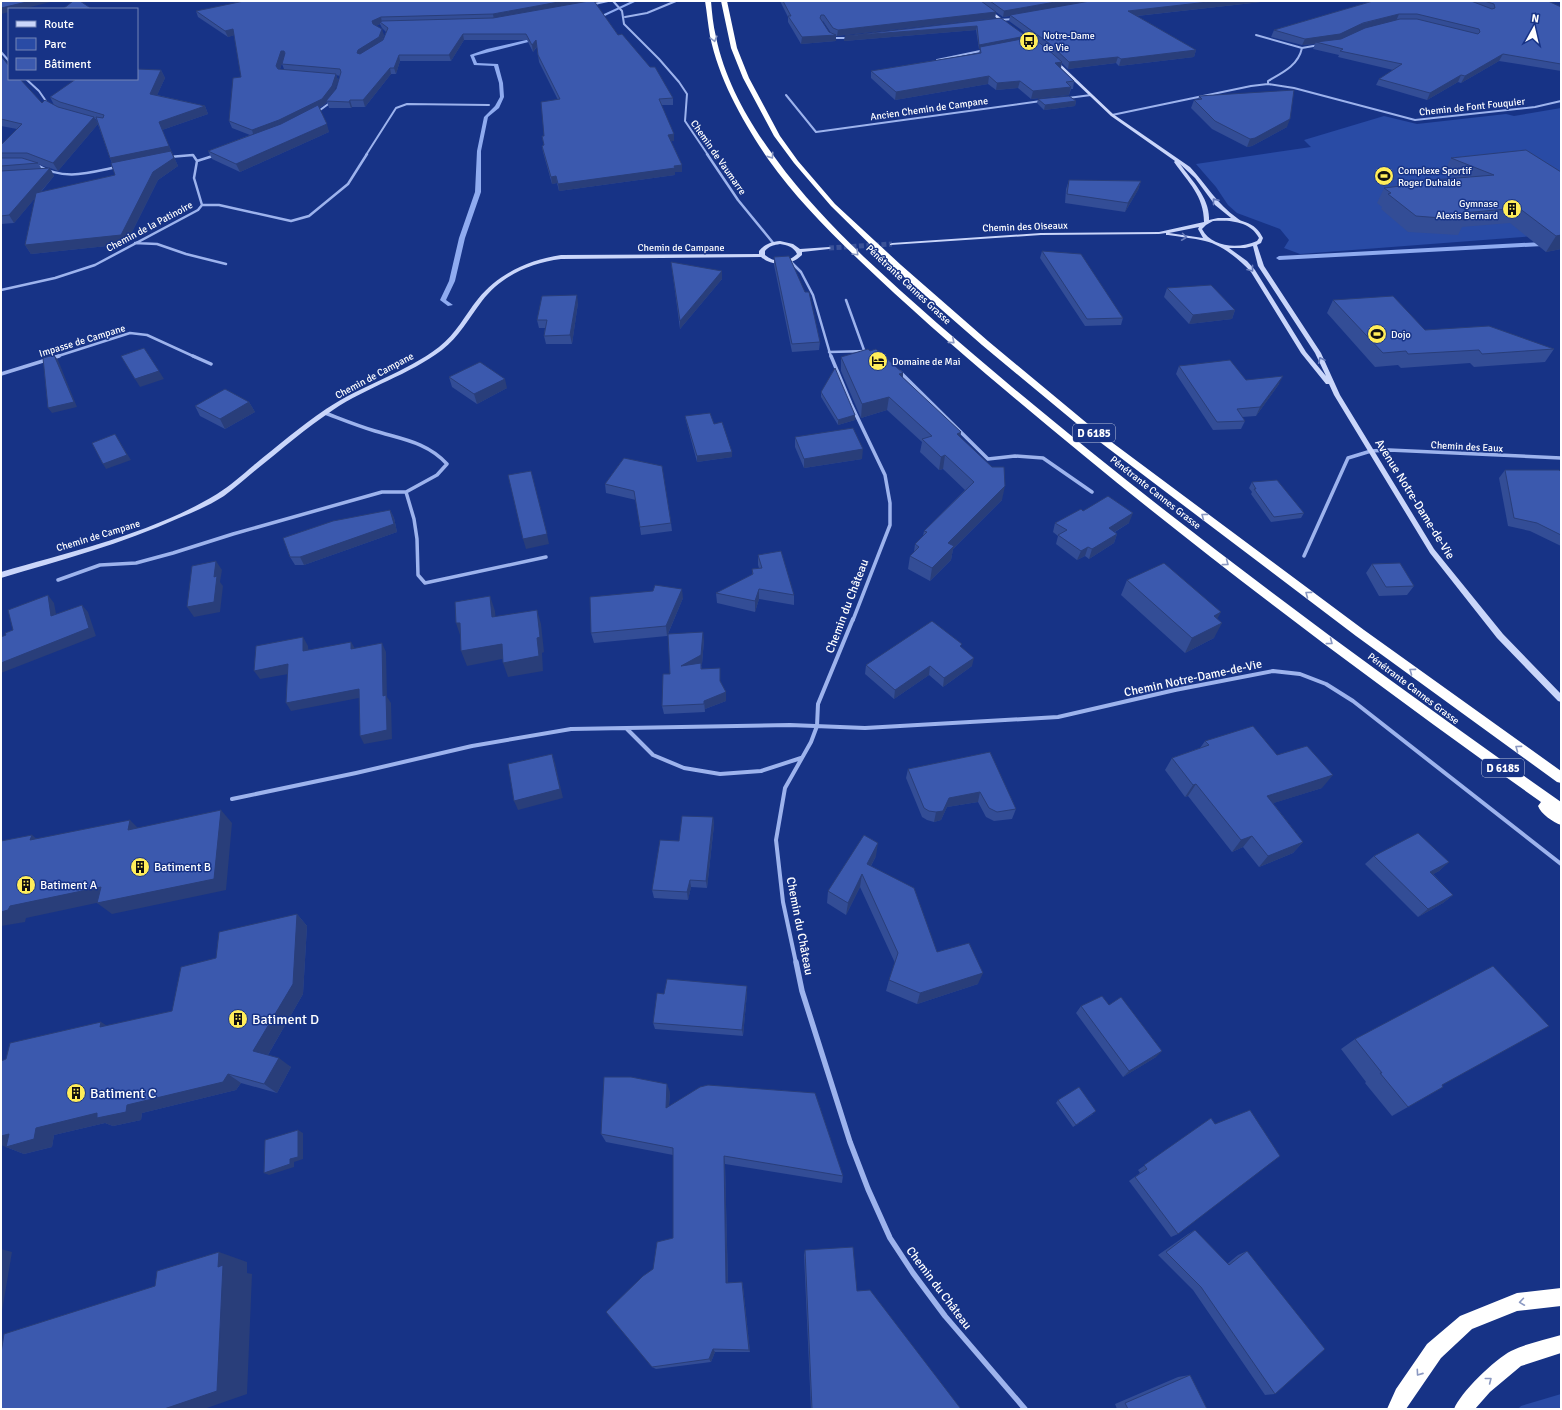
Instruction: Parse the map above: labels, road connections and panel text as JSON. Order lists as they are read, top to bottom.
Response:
{
  "streets": {
    "highway": ["Pénétrante Cannes Grasse", "D 6185"],
    "main road": ["Chemin des Oiseaux", "Chemin de Campane", "Avenue Notre-Dame-de-Vie"],
    "street": [
      "Chemin de Font Fouquier",
      "Ancien Chemin de Campane",
      "Chemin de Vaumarre",
      "Chemin de la Patinoire",
      "Impasse de Campane",
      "Chemin des Eaux",
      "Chemin du Château",
      "Chemin Notre-Dame-de-Vie"
    ]
  },
  "crossings": [
    ["Chemin des Oiseaux", "Avenue Notre-Dame-de-Vie"],
    ["Chemin des Eaux", "Avenue Notre-Dame-de-Vie"],
    ["Chemin du Château", "Chemin Notre-Dame-de-Vie"]
  ],
  "places": {
    "bus stop": ["Notre-Dame de Vie"],
    "sports": ["Complexe Sportif Roger Duhalde", "Dojo"],
    "building": [
      "Gymnase Alexis Bernard",
      "Batiment B",
      "Batiment A",
      "Batiment D",
      "Batiment C"
    ],
    "hotel": ["Domaine de Mai"]
  },
  "legend": ["Route", "Parc", "Bâtiment"],
  "north": "top"
}
